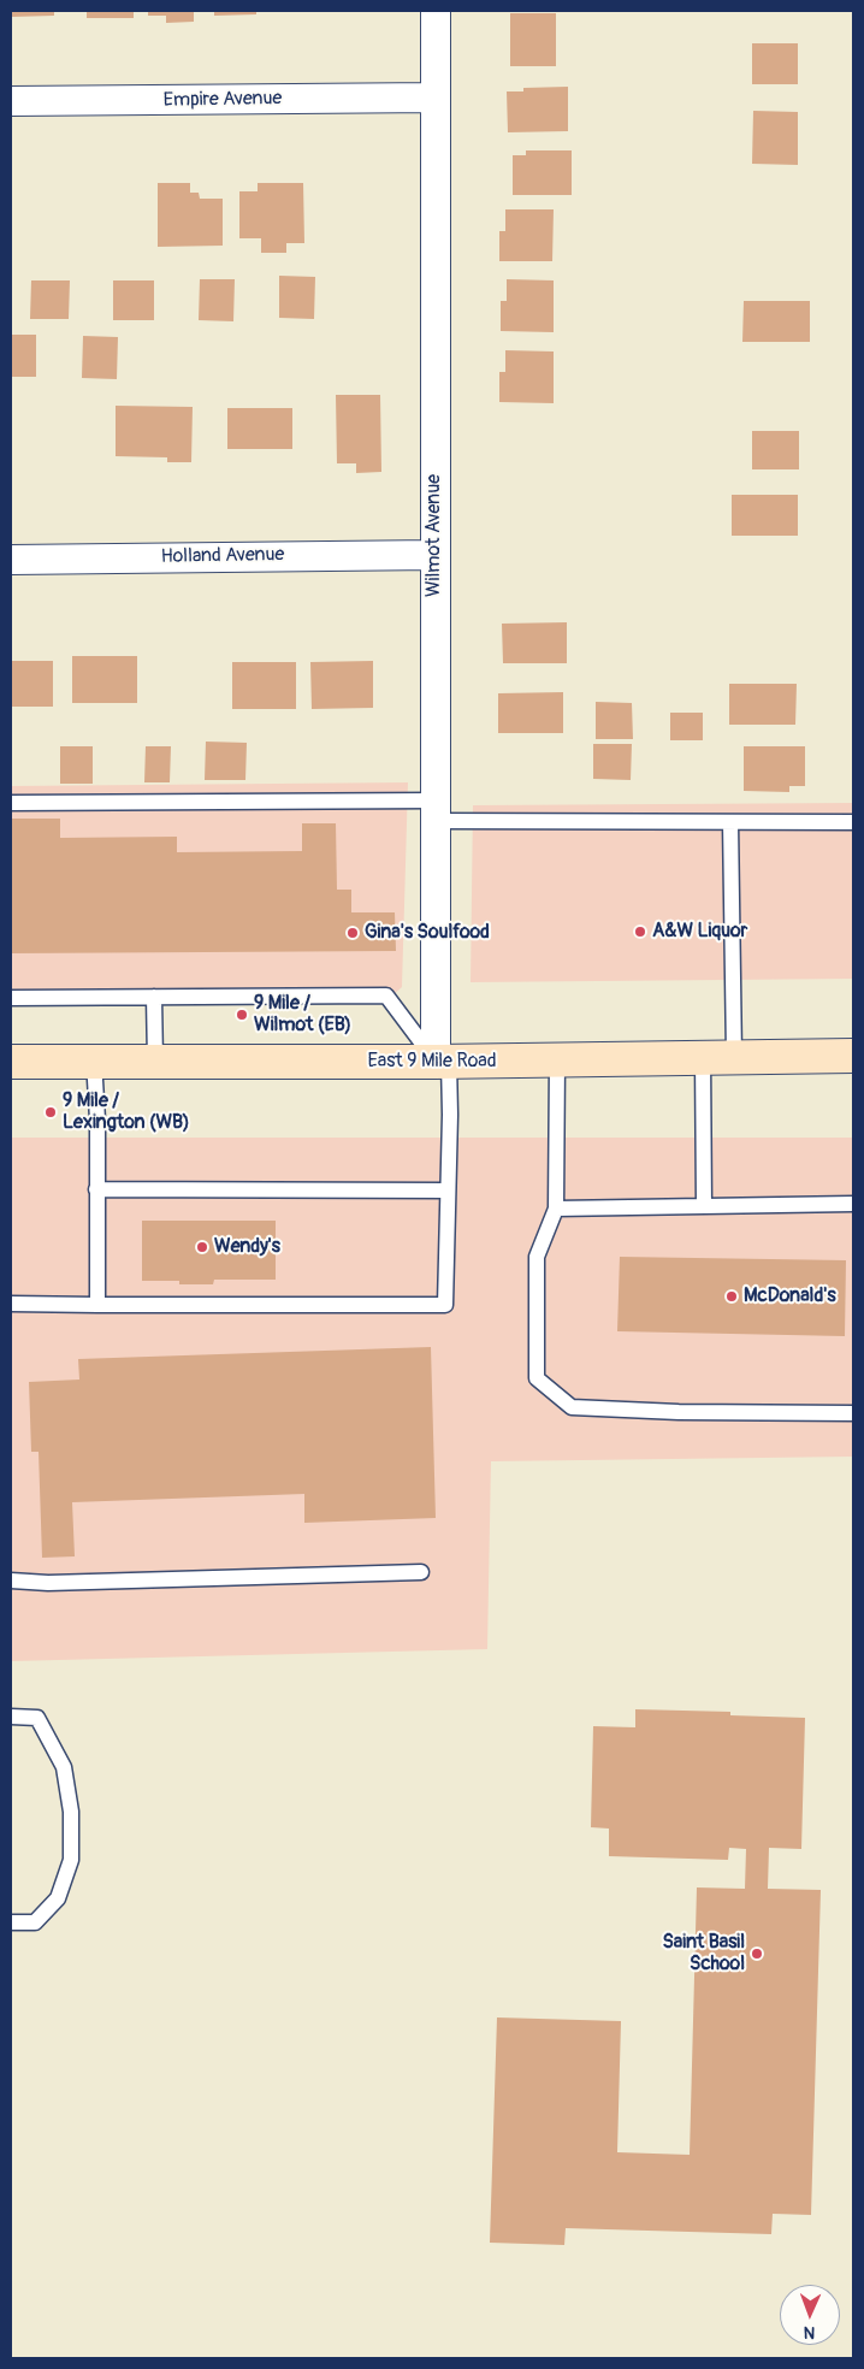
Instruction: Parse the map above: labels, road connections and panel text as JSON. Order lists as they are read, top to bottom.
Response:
{
  "streets": {
    "main road": ["East 9 Mile Road"],
    "street": ["Empire Avenue", "Wilmot Avenue", "Holland Avenue"]
  },
  "crossings": [
    ["Empire Avenue", "Wilmot Avenue"],
    ["Wilmot Avenue", "Holland Avenue"],
    ["Wilmot Avenue", "East 9 Mile Road"]
  ],
  "places": [
    "A&W Liquor",
    "Gina's Soulfood",
    "9 Mile / Wilmot (EB)",
    "9 Mile / Lexington (WB)",
    "Wendy's",
    "McDonald's",
    "Saint Basil School"
  ],
  "north": "bottom"
}
